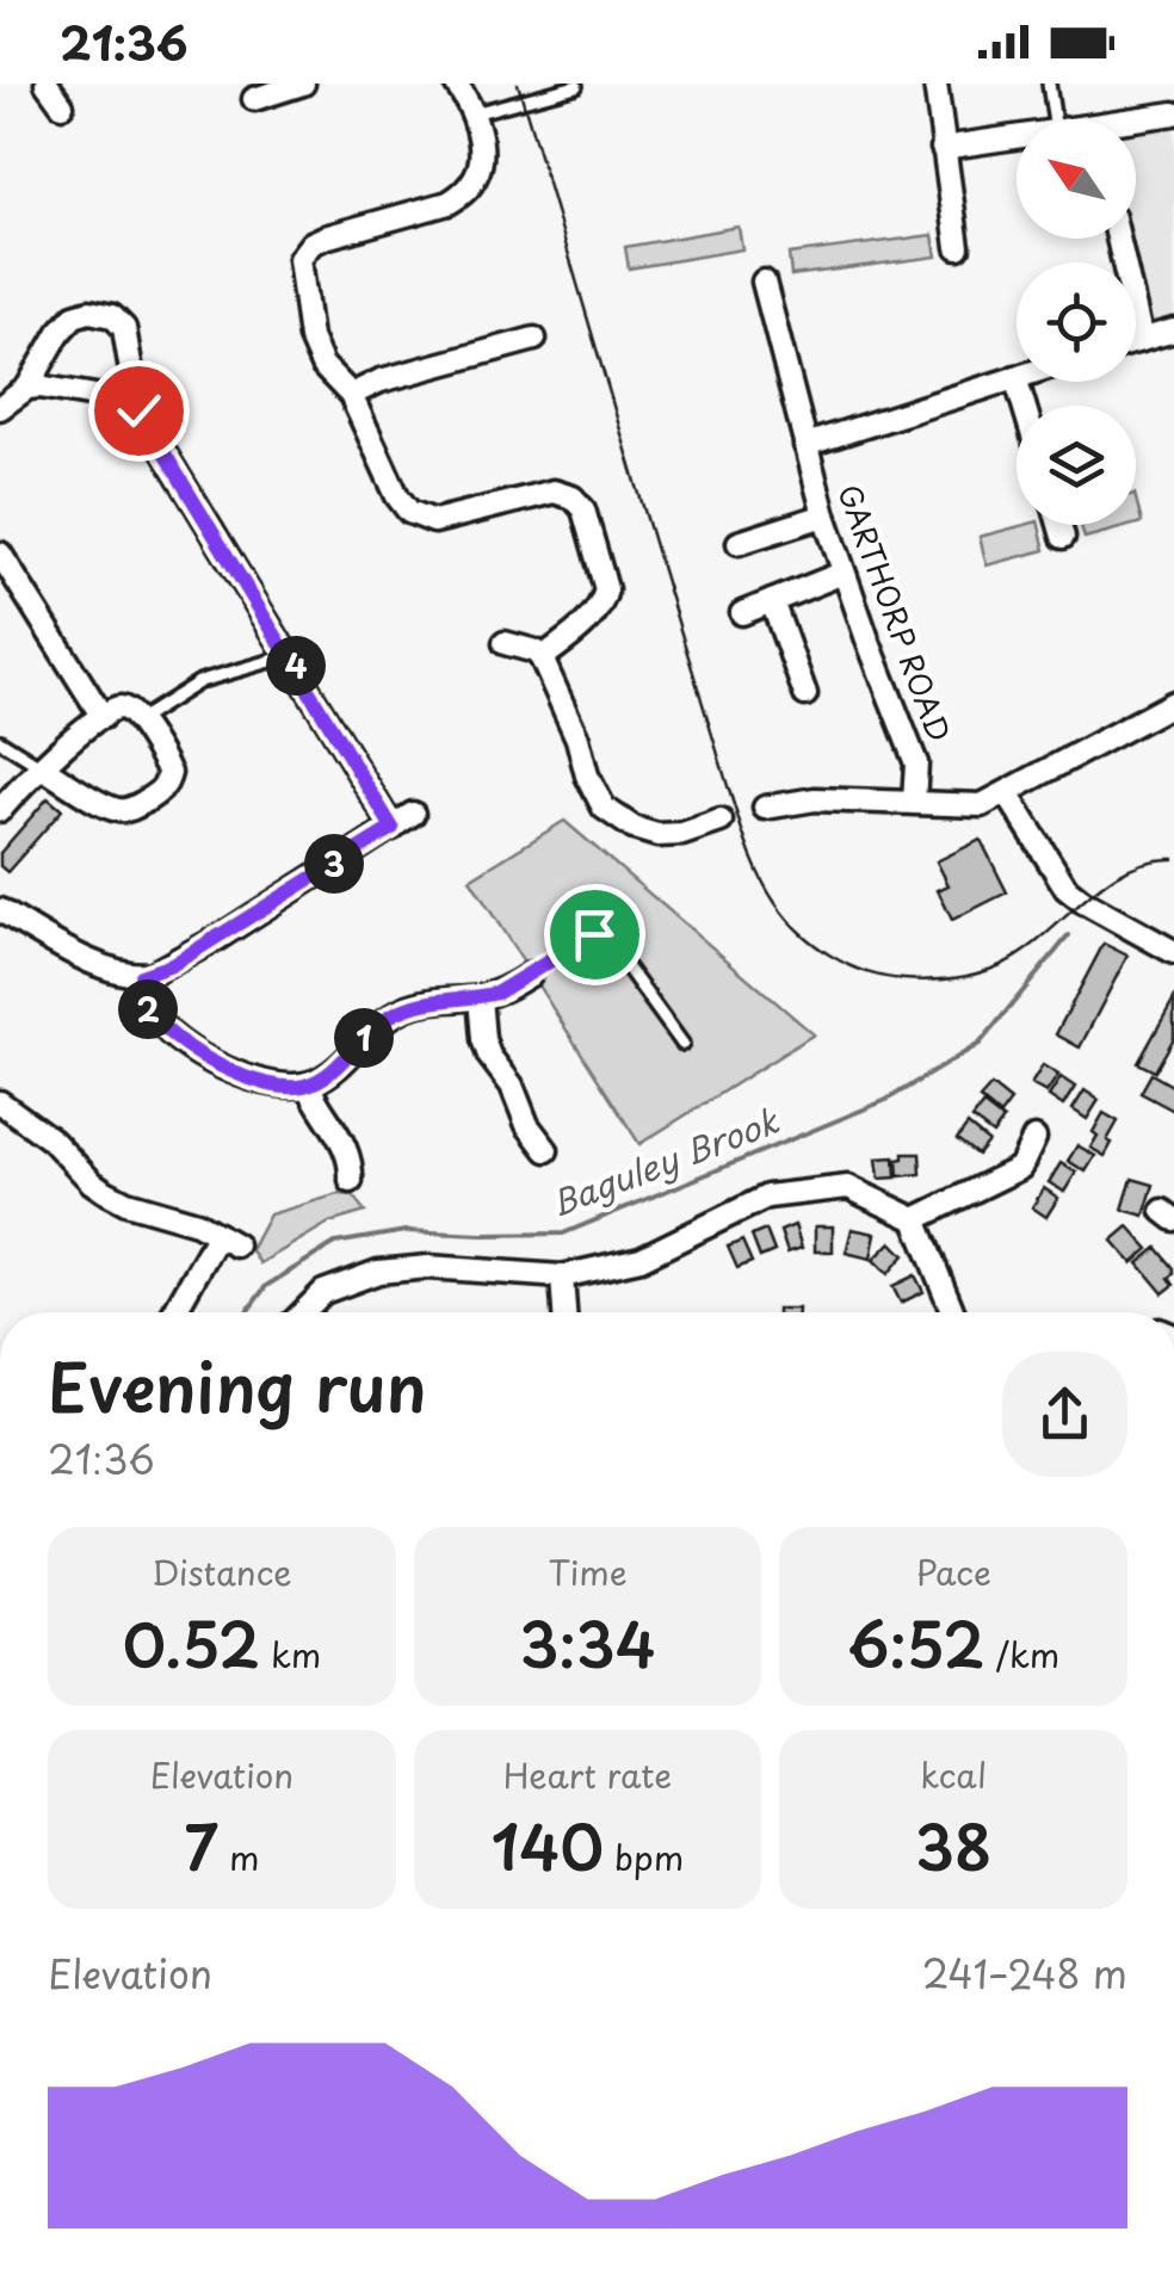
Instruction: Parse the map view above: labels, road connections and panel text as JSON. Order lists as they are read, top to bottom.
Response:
{
  "streets": {
    "street": ["GARTHORP ROAD"]
  },
  "water": ["Baguley Brook"],
  "north": "top left",
  "page": {
    "status": "21:36",
    "pins": [
      "4",
      "3",
      "2",
      "1"
    ],
    "heading": ["Evening run", "21:36"],
    "stats": [
      ["Distance", "0.52 km"],
      ["Time", "3:34"],
      ["Pace", "6:52 /km"],
      ["Elevation", "7 m"],
      ["Heart rate", "140 bpm"],
      ["kcal", "38"]
    ],
    "chart": ["Elevation", "241–248 m"]
  }
}
